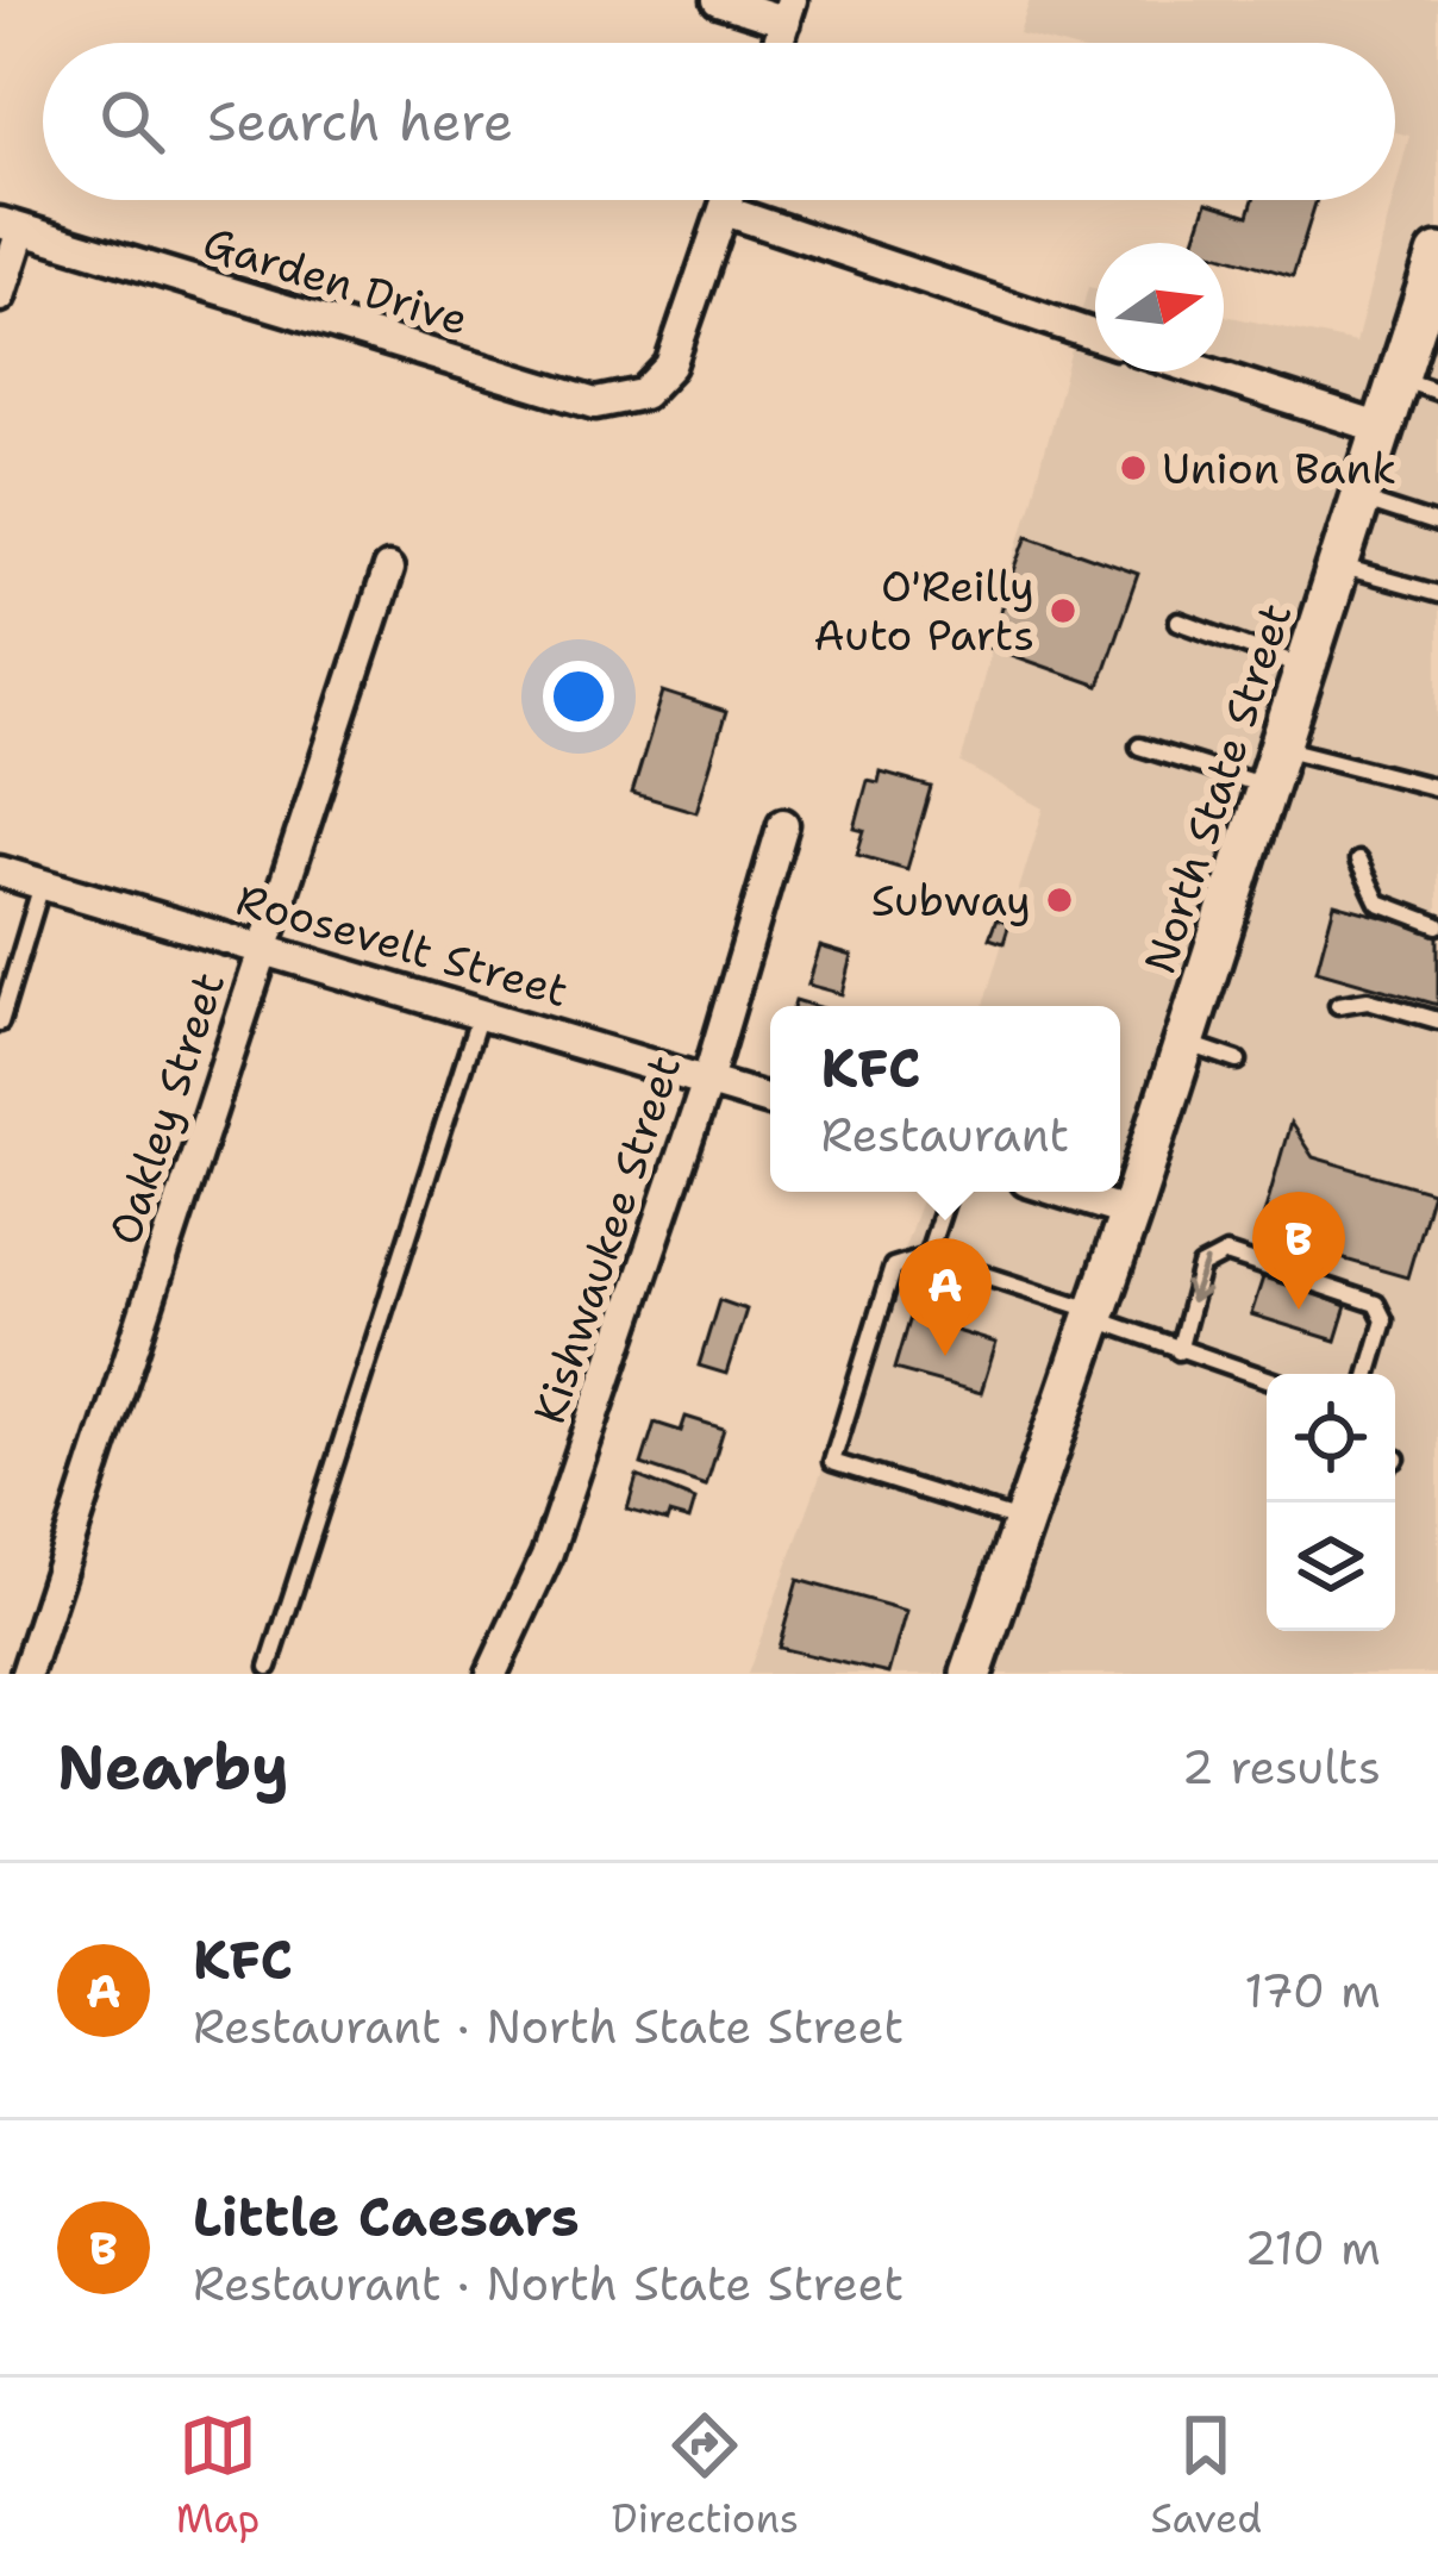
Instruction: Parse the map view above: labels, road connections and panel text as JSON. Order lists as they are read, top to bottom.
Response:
{
  "streets": {
    "main road": ["North State Street"],
    "street": [
      "Garden Drive",
      "Roosevelt Street",
      "Oakley Street",
      "Kishwaukee Street"
    ]
  },
  "crossings": [
    ["Roosevelt Street", "Oakley Street"],
    ["Roosevelt Street", "Kishwaukee Street"]
  ],
  "places": ["Union Bank", "O'Reilly Auto Parts", "Subway"],
  "north": "right",
  "page": {
    "search": "Search here",
    "popup": ["KFC", "Restaurant"],
    "pins": ["B", "A"],
    "heading": ["Nearby", "2 results"],
    "list": [
      {
        "mark": "A",
        "name": "KFC",
        "note": "Restaurant · North State Street",
        "value": "170 m"
      },
      {
        "mark": "B",
        "name": "Little Caesars",
        "note": "Restaurant · North State Street",
        "value": "210 m"
      }
    ],
    "nav": ["Map", "Directions", "Saved"]
  }
}
